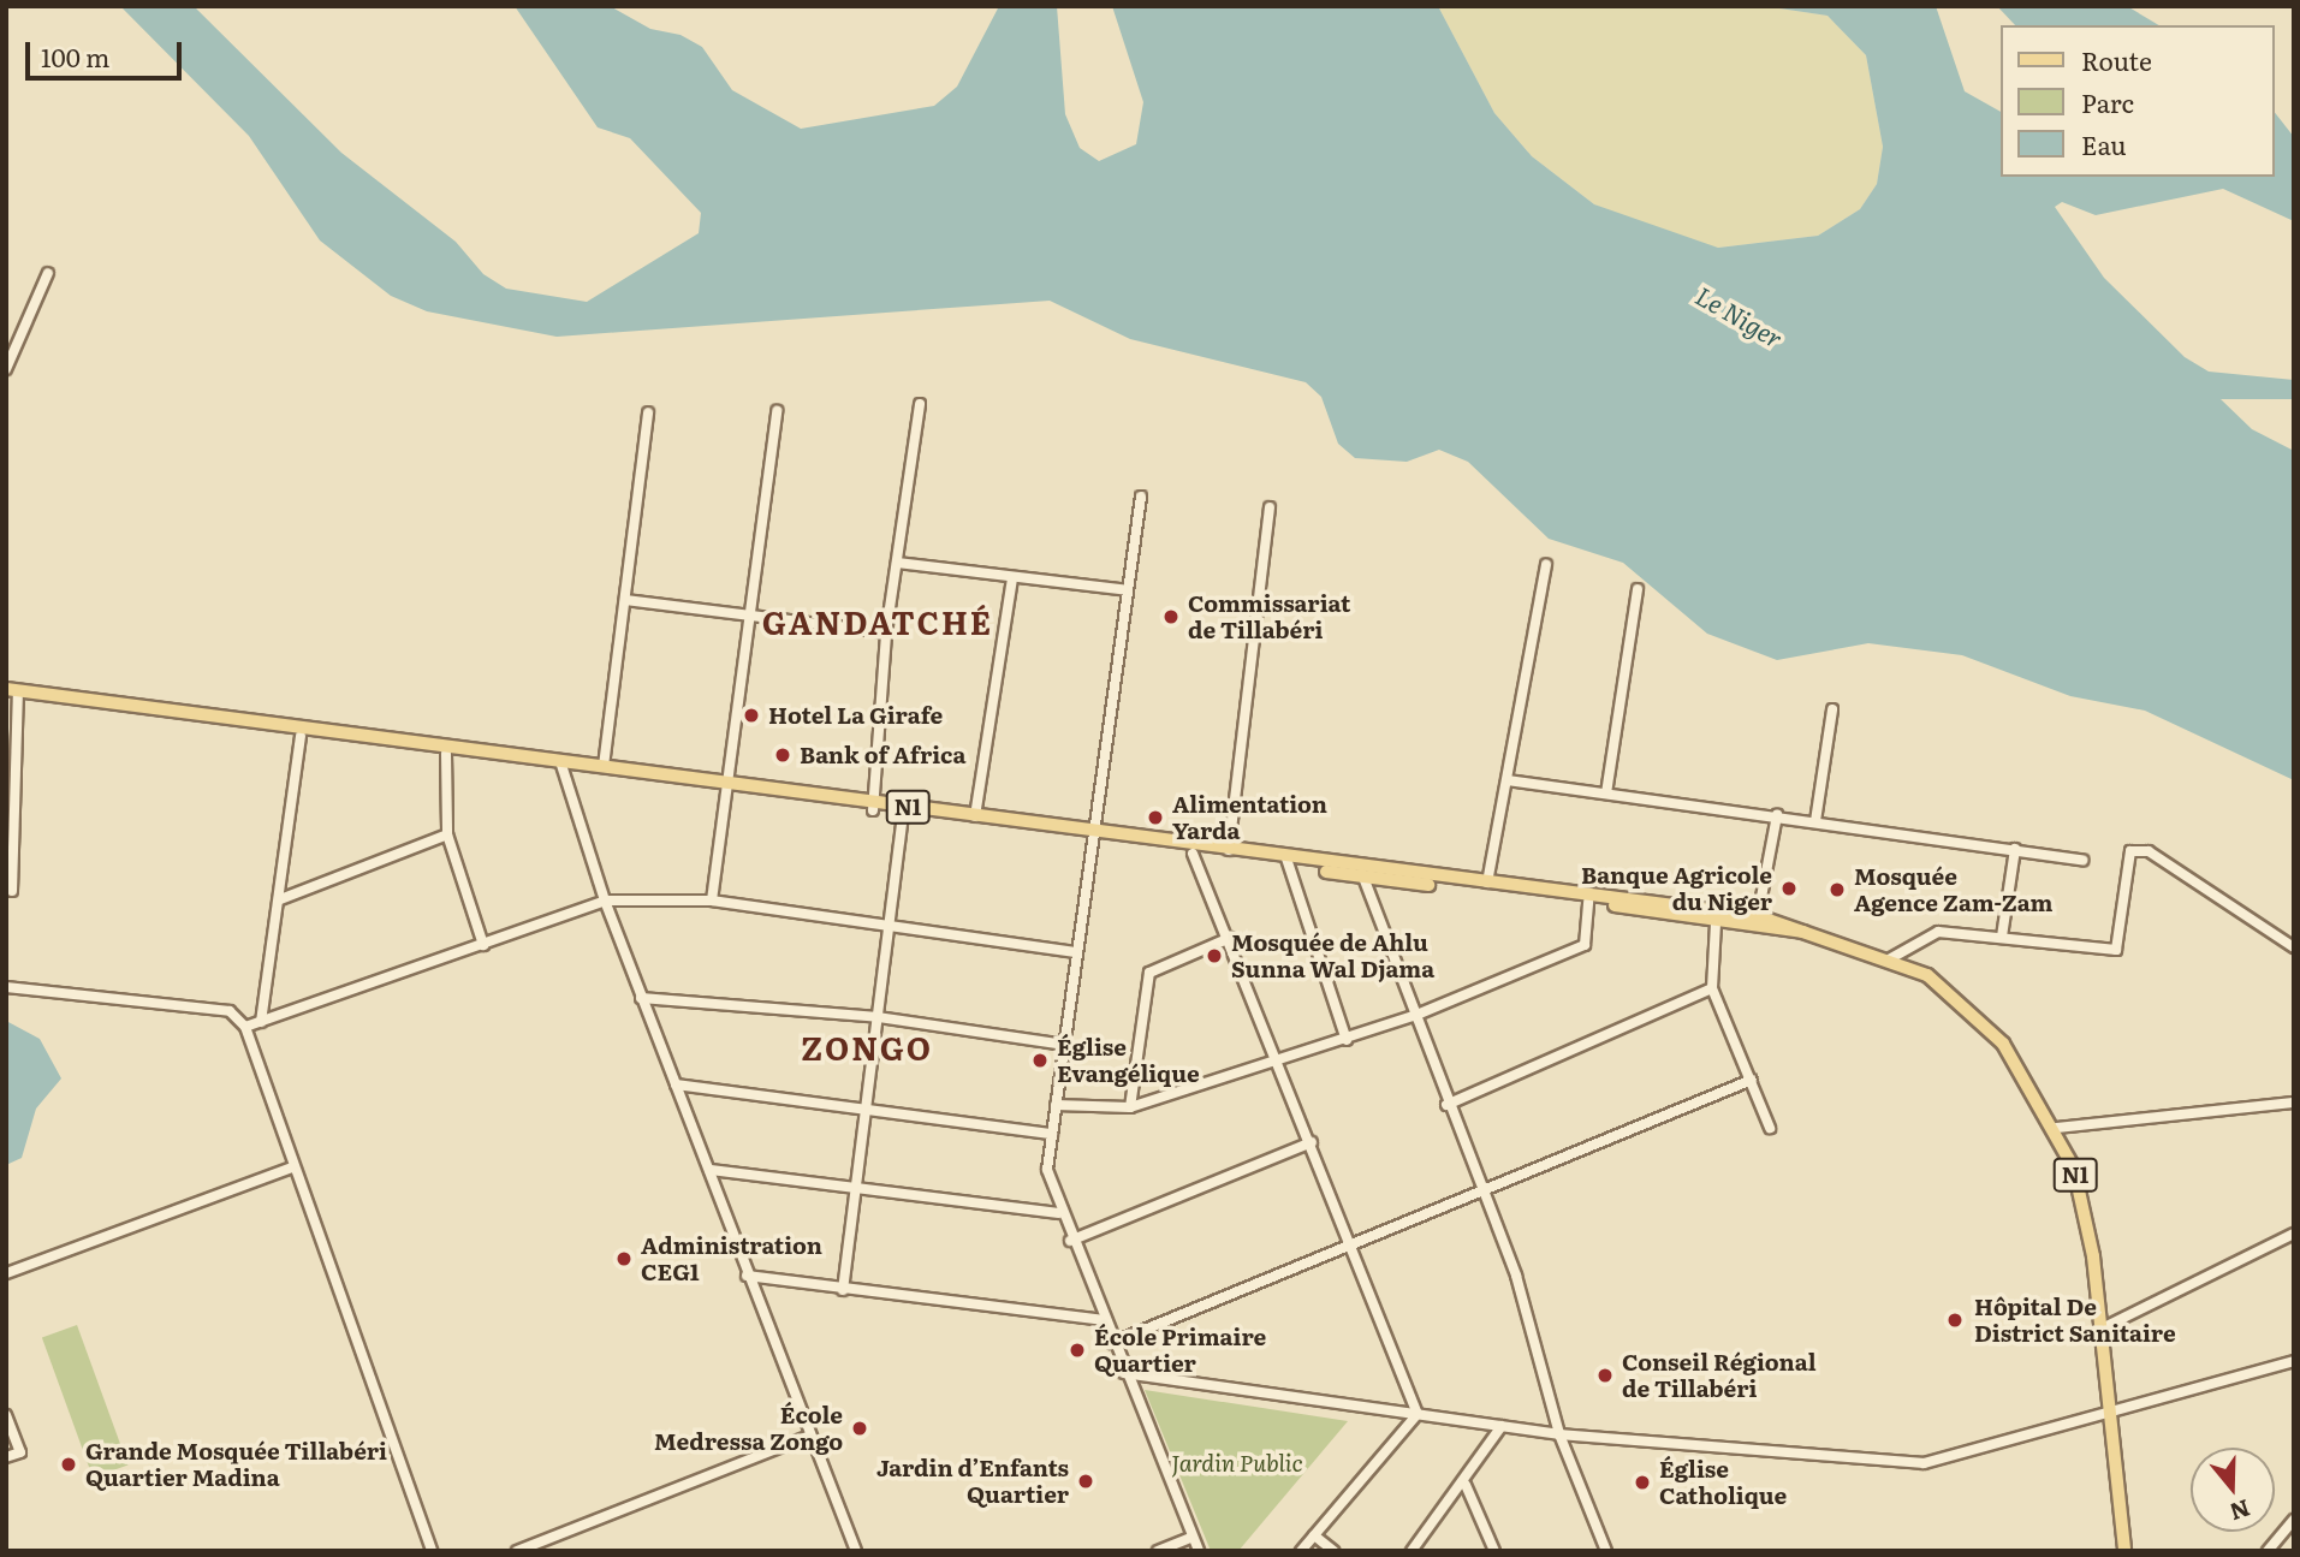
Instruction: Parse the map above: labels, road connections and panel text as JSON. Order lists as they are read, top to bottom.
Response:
{
  "streets": {
    "main road": ["N1"]
  },
  "districts": ["GANDATCHÉ", "ZONGO"],
  "water": ["Le Niger"],
  "parks": ["Jardin Public"],
  "places": [
    "Commissariat de Tillabéri",
    "Hotel La Girafe",
    "Bank of Africa",
    "Alimentation Yarda",
    "Banque Agricole du Niger",
    "Mosquée Agence Zam-Zam",
    "Mosquée de Ahlu Sunna Wal Djama",
    "Église Evangélique",
    "Administration CEG1",
    "Hôpital De District Sanitaire",
    "École Primaire Quartier",
    "Conseil Régional de Tillabéri",
    "École Medressa Zongo",
    "Grande Mosquée Tillabéri Quartier Madina",
    "Jardin d’Enfants Quartier",
    "Église Catholique"
  ],
  "legend": ["Route", "Parc", "Eau"],
  "scale_bar": "100 m",
  "north": "bottom"
}
